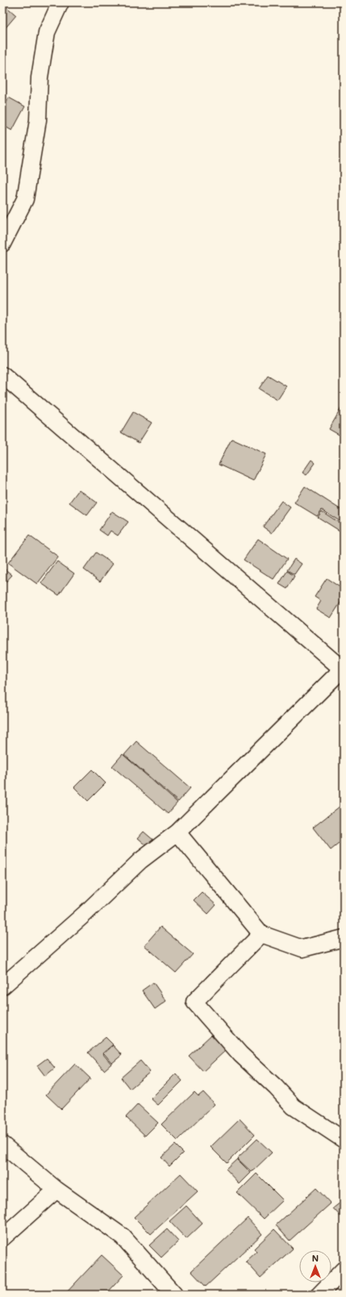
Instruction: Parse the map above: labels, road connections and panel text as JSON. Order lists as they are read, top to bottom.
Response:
{
  "north": "top"
}
